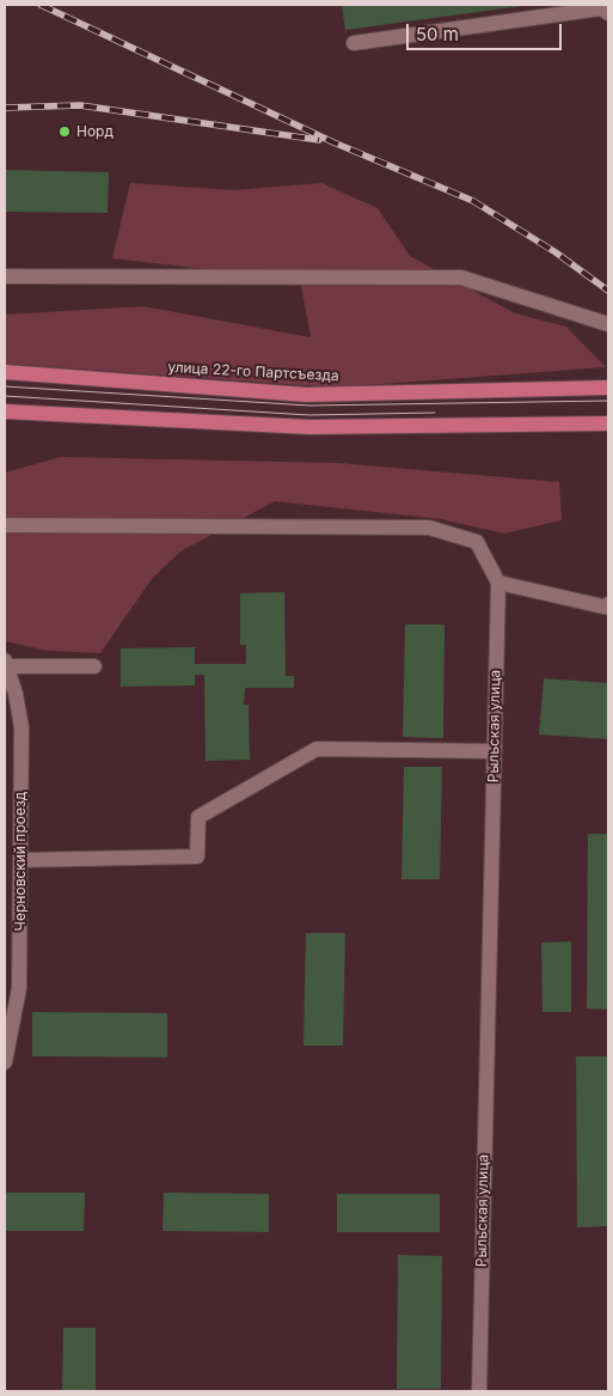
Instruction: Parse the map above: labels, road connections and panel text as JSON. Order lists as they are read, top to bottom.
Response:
{
  "streets": {
    "main road": ["улица 22-го Партсъезда"],
    "street": ["Рыльская улица", "Черновский проезд"]
  },
  "places": ["Норд"],
  "scale_bar": "50 m"
}
